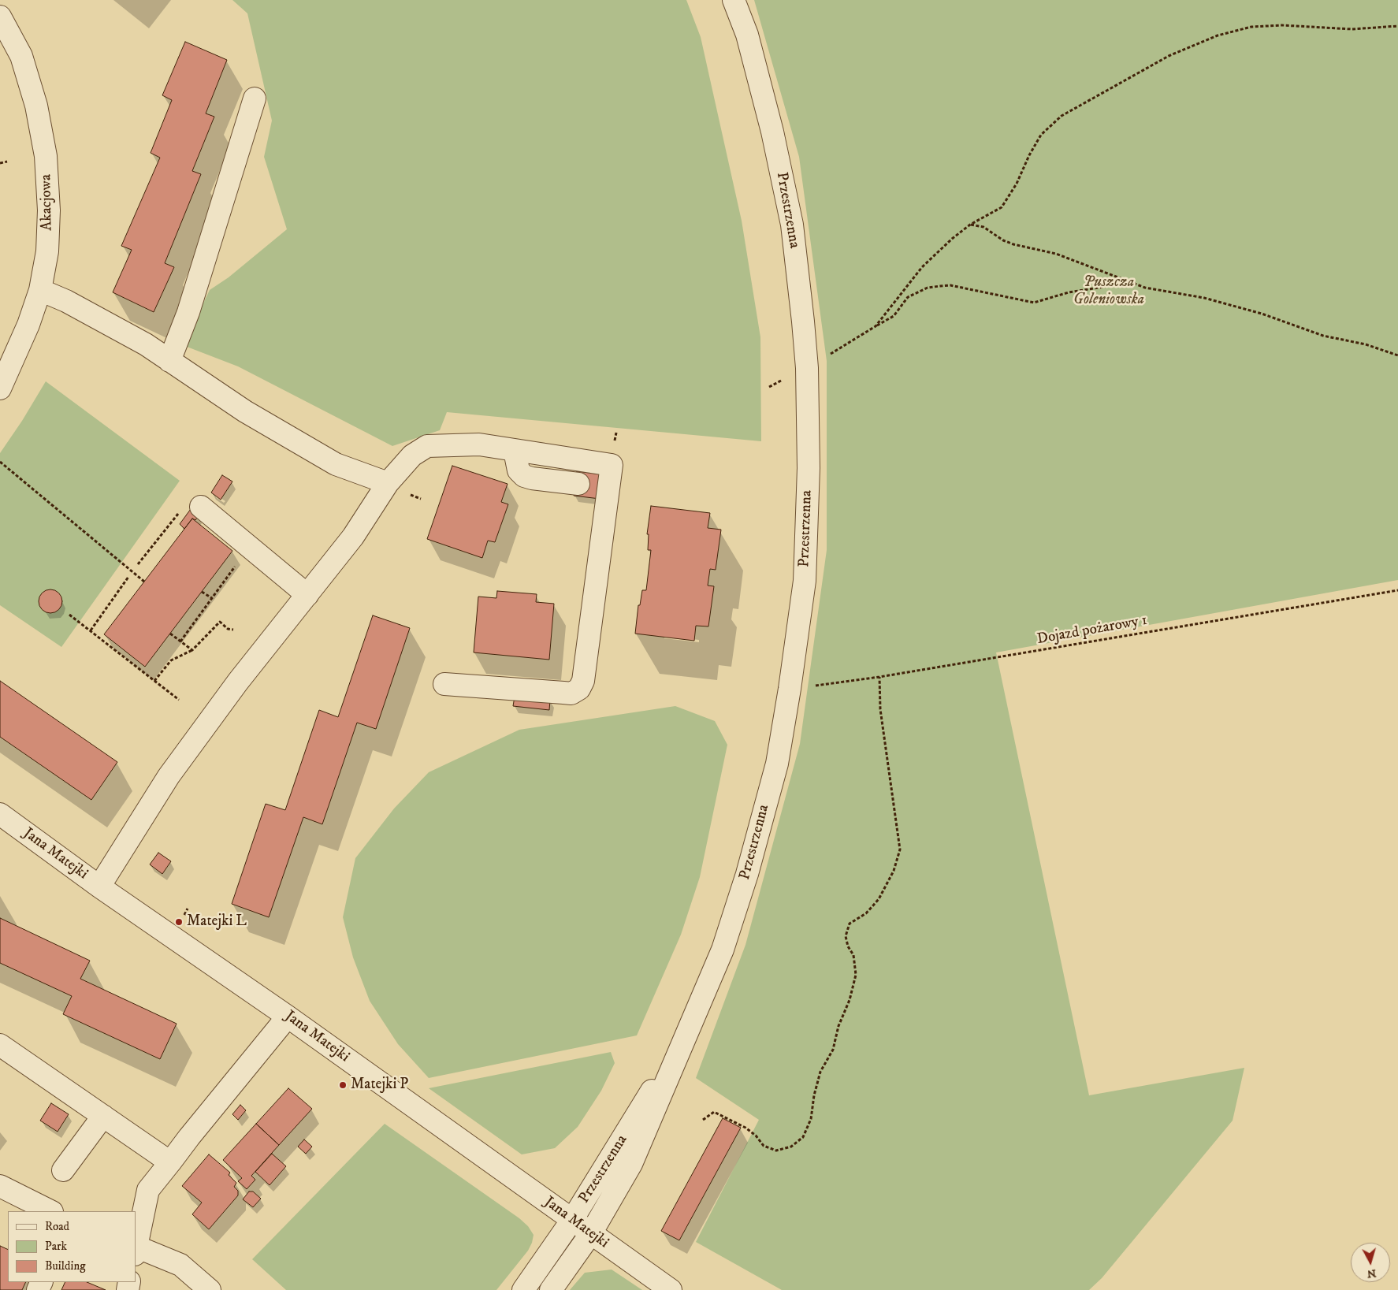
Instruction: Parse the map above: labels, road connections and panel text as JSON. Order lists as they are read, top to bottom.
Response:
{
  "streets": {
    "street": ["Akacjowa", "Przestrzenna", "Jana Matejki"],
    "path": ["Dojazd pożarowy 1"]
  },
  "crossings": [
    ["Przestrzenna", "Dojazd pożarowy 1"],
    ["Przestrzenna", "Jana Matejki"]
  ],
  "parks": ["Puszcza Goleniowska"],
  "places": ["Matejki L", "Matejki P"],
  "legend": ["Road", "Park", "Building"],
  "north": "bottom"
}
